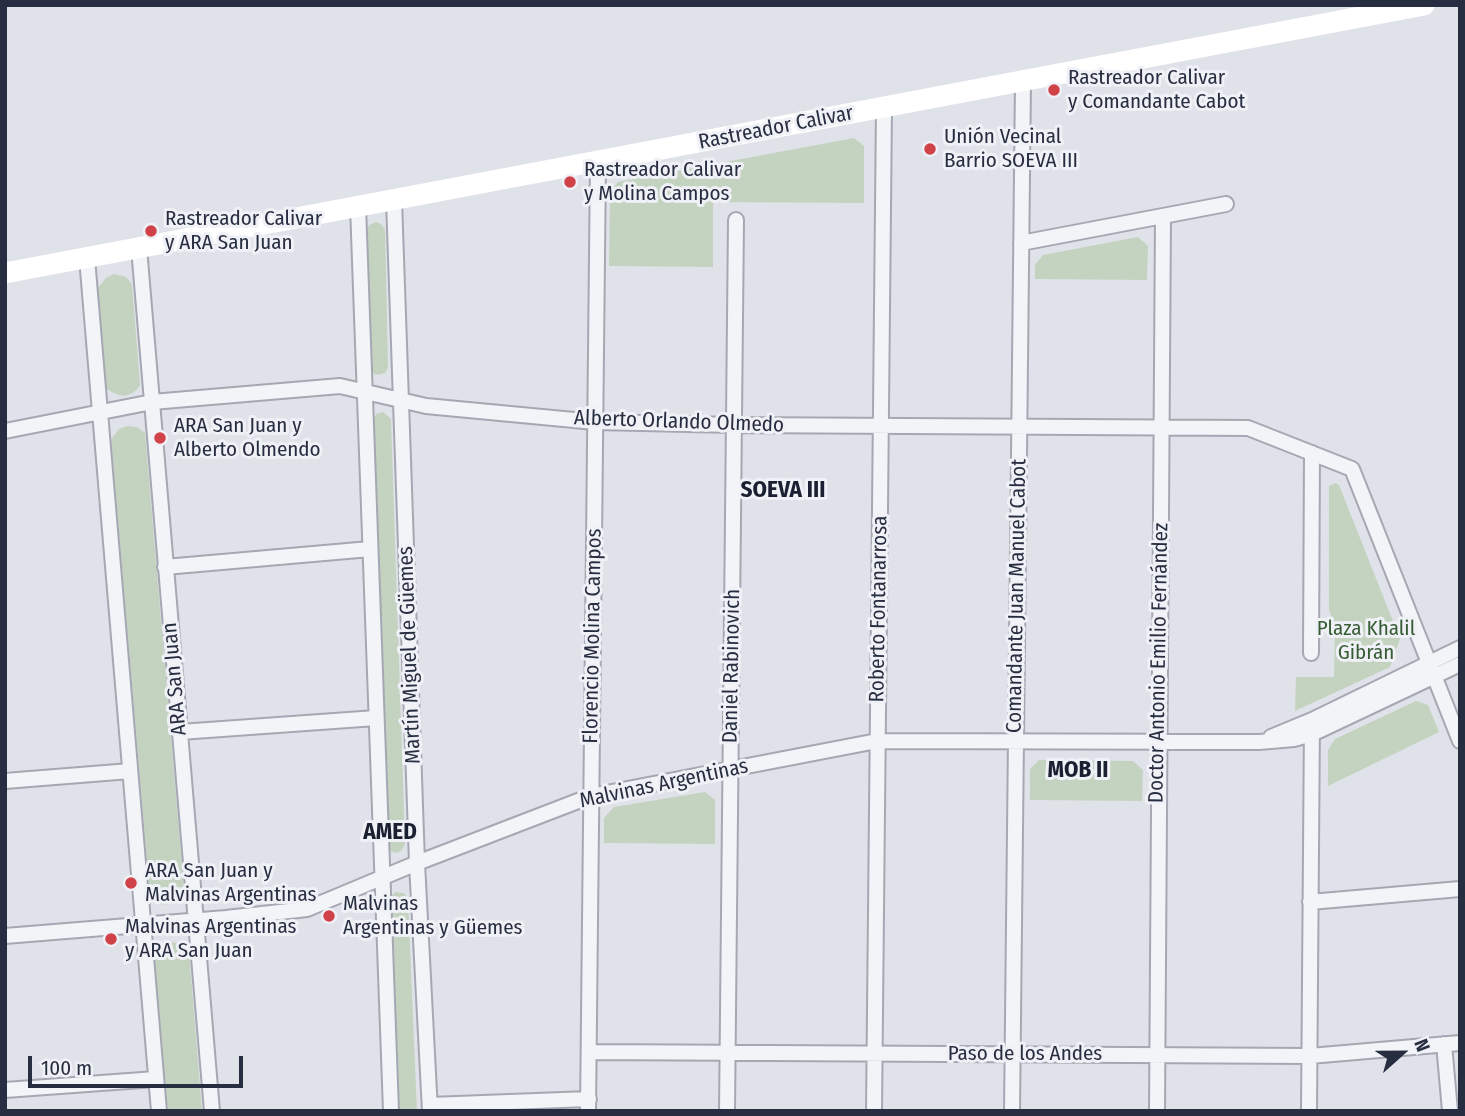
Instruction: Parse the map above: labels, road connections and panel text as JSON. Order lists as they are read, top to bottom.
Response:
{
  "streets": {
    "main road": ["Rastreador Calivar"],
    "street": [
      "Alberto Orlando Olmedo",
      "Comandante Juan Manuel Cabot",
      "Roberto Fontanarrosa",
      "Florencio Molina Campos",
      "Martín Miguel de Güemes",
      "Doctor Antonio Emilio Fernández",
      "Daniel Rabinovich",
      "ARA San Juan",
      "Malvinas Argentinas",
      "Paso de los Andes"
    ]
  },
  "crossings": [
    ["Rastreador Calivar", "Comandante Juan Manuel Cabot"],
    ["Rastreador Calivar", "Roberto Fontanarrosa"],
    ["Rastreador Calivar", "Florencio Molina Campos"],
    ["Rastreador Calivar", "Martín Miguel de Güemes"],
    ["Rastreador Calivar", "ARA San Juan"],
    ["Alberto Orlando Olmedo", "Comandante Juan Manuel Cabot"],
    ["Alberto Orlando Olmedo", "Roberto Fontanarrosa"],
    ["Alberto Orlando Olmedo", "Florencio Molina Campos"],
    ["Alberto Orlando Olmedo", "Martín Miguel de Güemes"],
    ["Alberto Orlando Olmedo", "Doctor Antonio Emilio Fernández"],
    ["Alberto Orlando Olmedo", "Daniel Rabinovich"],
    ["Alberto Orlando Olmedo", "ARA San Juan"],
    ["Alberto Orlando Olmedo", "Malvinas Argentinas"],
    ["Comandante Juan Manuel Cabot", "Malvinas Argentinas"],
    ["Comandante Juan Manuel Cabot", "Paso de los Andes"],
    ["Roberto Fontanarrosa", "Malvinas Argentinas"],
    ["Roberto Fontanarrosa", "Paso de los Andes"],
    ["Florencio Molina Campos", "Malvinas Argentinas"],
    ["Florencio Molina Campos", "Paso de los Andes"],
    ["Martín Miguel de Güemes", "Malvinas Argentinas"],
    ["Doctor Antonio Emilio Fernández", "Malvinas Argentinas"],
    ["Doctor Antonio Emilio Fernández", "Paso de los Andes"],
    ["Daniel Rabinovich", "Malvinas Argentinas"],
    ["Daniel Rabinovich", "Paso de los Andes"],
    ["ARA San Juan", "Malvinas Argentinas"]
  ],
  "districts": ["SOEVA III", "MOB II", "AMED"],
  "parks": ["Plaza Khalil Gibrán"],
  "places": [
    "Rastreador Calivar y Comandante Cabot",
    "Unión Vecinal Barrio SOEVA III",
    "Rastreador Calivar y Molina Campos",
    "Rastreador Calivar y ARA San Juan",
    "ARA San Juan y Alberto Olmendo",
    "ARA San Juan y Malvinas Argentinas",
    "Malvinas Argentinas y Güemes",
    "Malvinas Argentinas y ARA San Juan"
  ],
  "scale_bar": "100 m",
  "north": "right"
}
